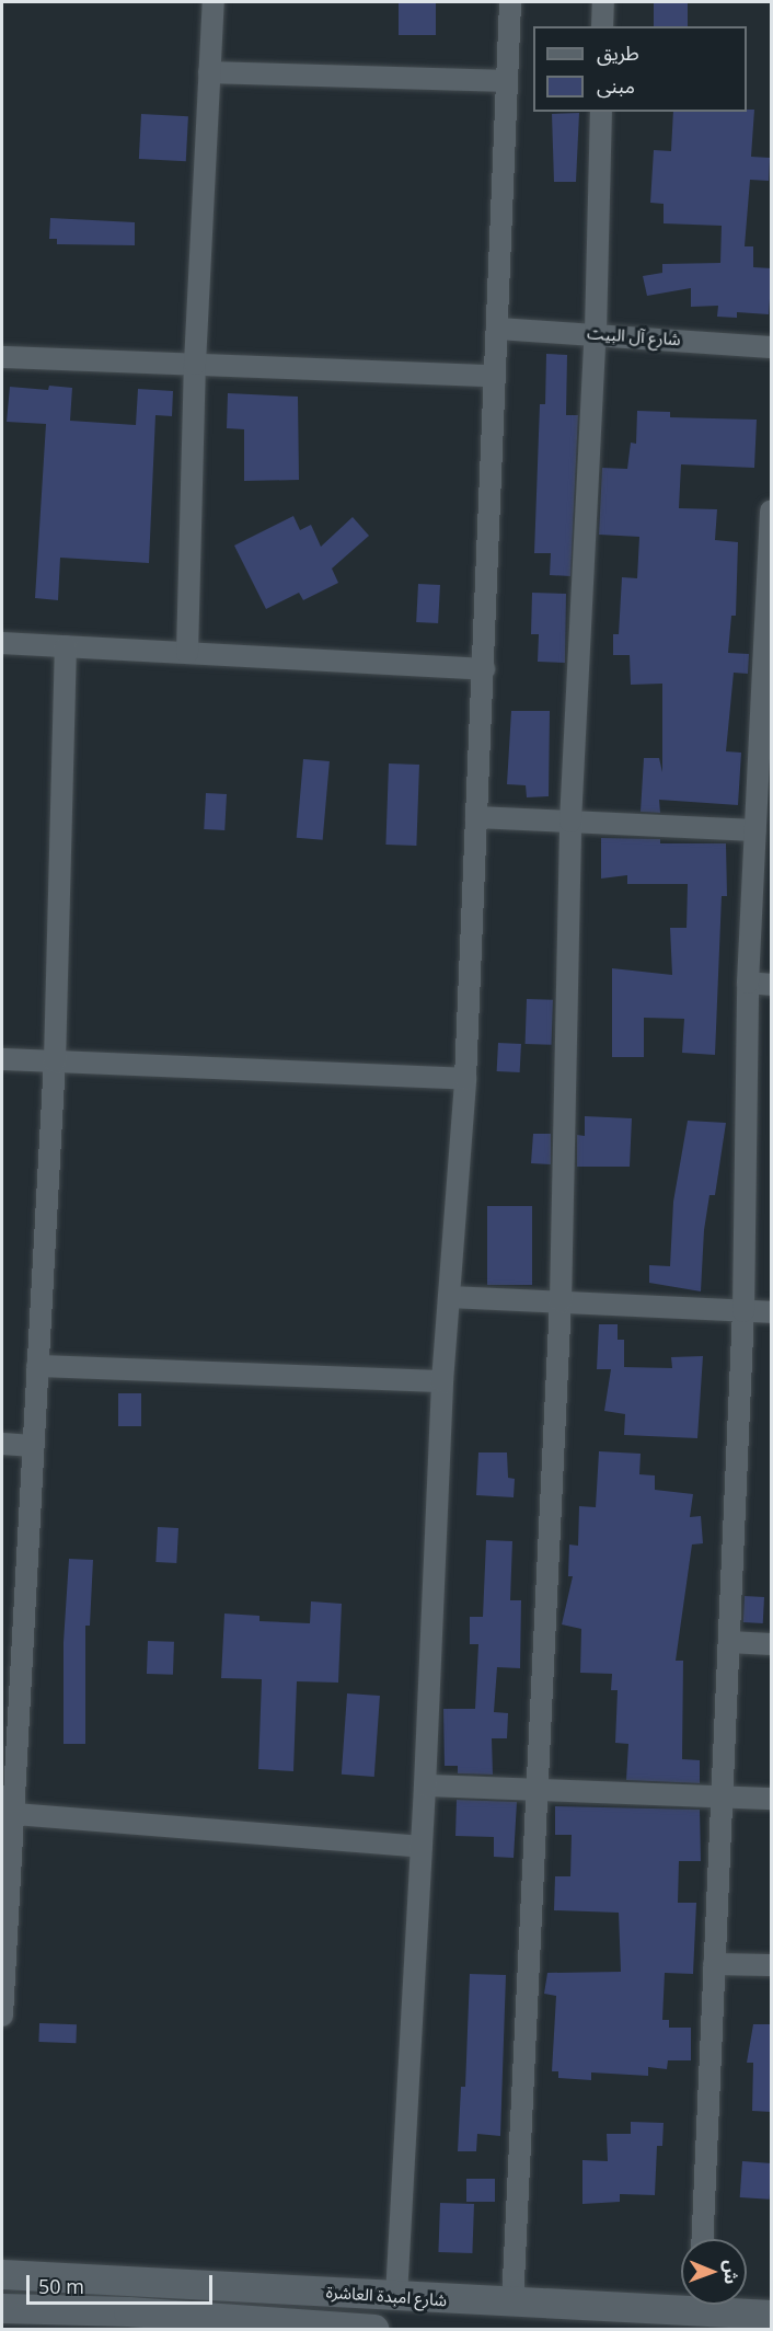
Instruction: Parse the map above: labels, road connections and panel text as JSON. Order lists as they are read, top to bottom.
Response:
{
  "streets": {
    "main road": ["شارع امبدة العاشرة"],
    "street": ["شارع آل البيت"]
  },
  "legend": ["طريق", "مبنى"],
  "scale_bar": "50 m",
  "north": "right"
}
